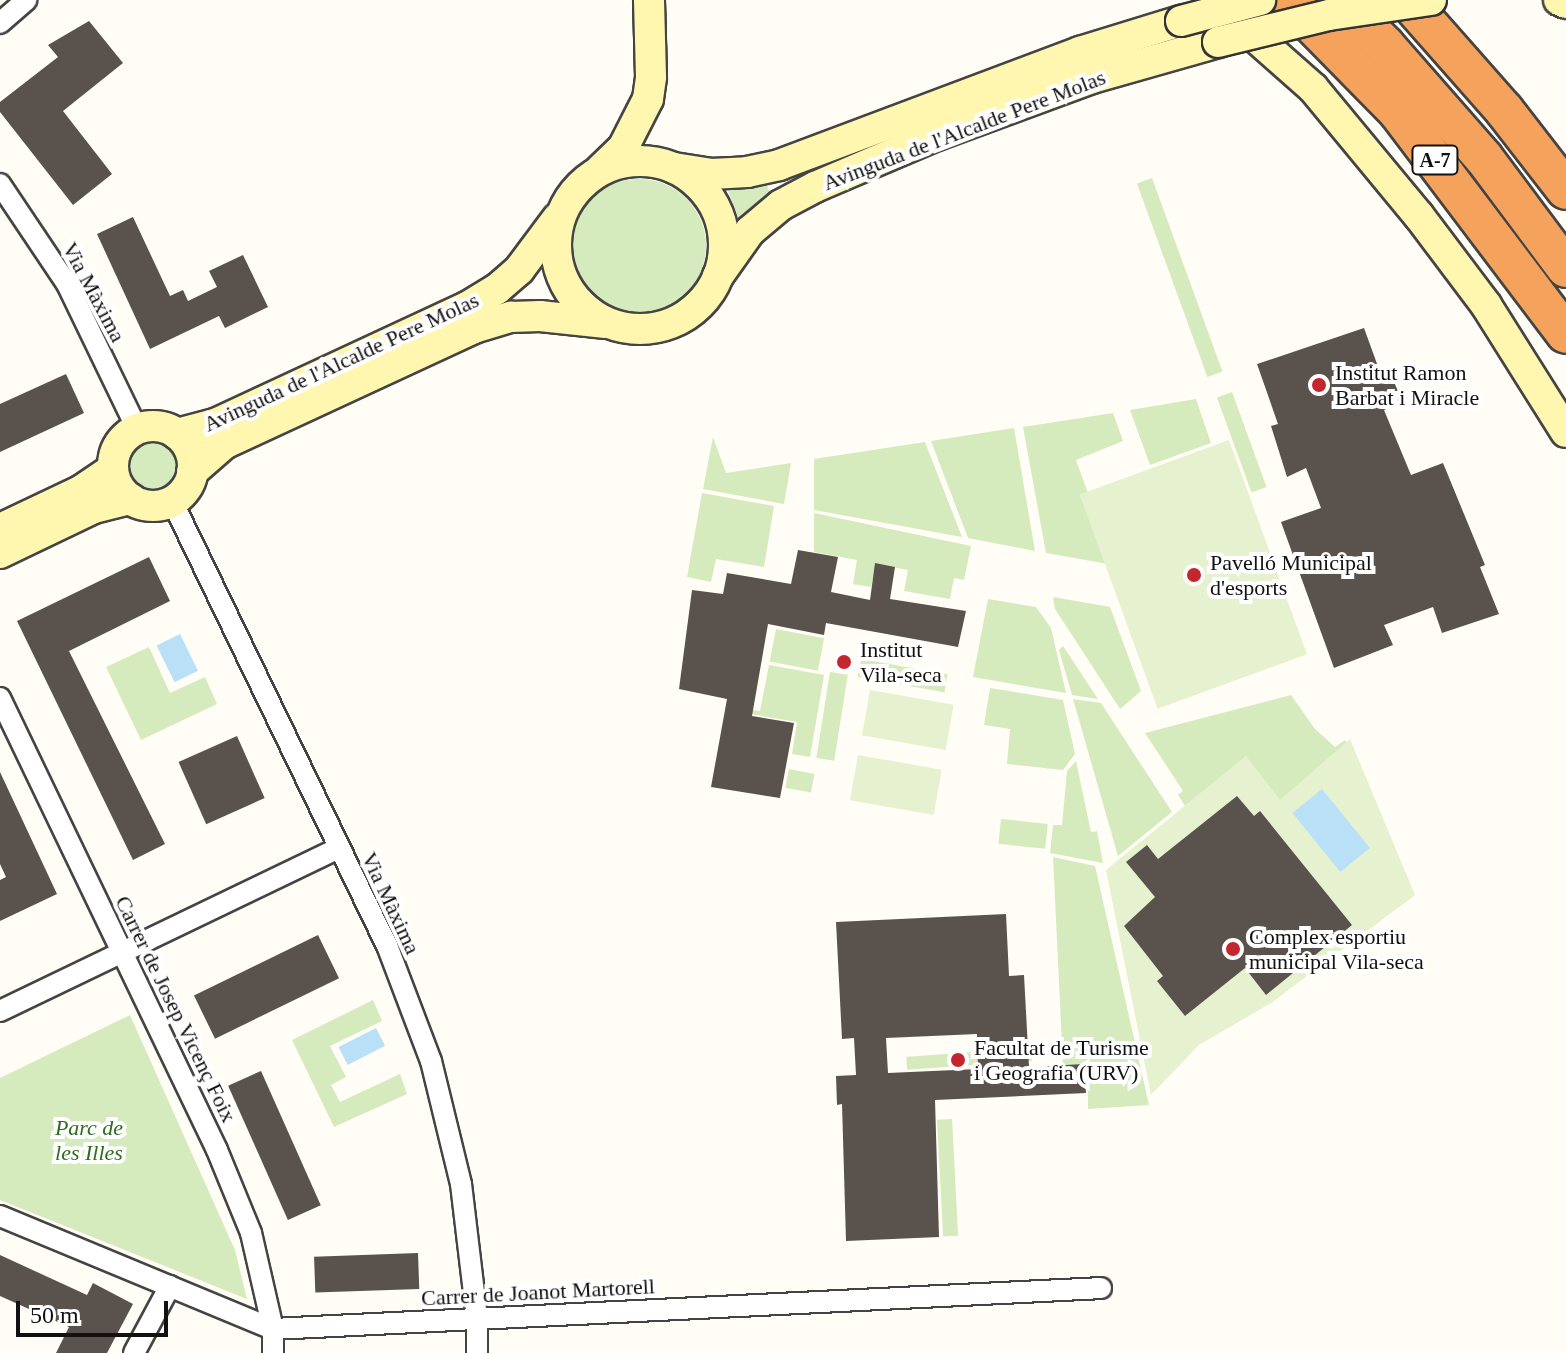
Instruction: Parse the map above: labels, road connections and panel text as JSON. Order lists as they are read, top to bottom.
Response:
{
  "streets": {
    "highway": ["A-7"],
    "street": [
      "Avinguda de l'Alcalde Pere Molas",
      "Via Màxima",
      "Carrer de Josep Vicenç Foix",
      "Carrer de Joanot Martorell"
    ]
  },
  "crossings": [
    ["Avinguda de l'Alcalde Pere Molas", "Via Màxima"],
    ["Via Màxima", "Carrer de Joanot Martorell"],
    ["Carrer de Josep Vicenç Foix", "Carrer de Joanot Martorell"]
  ],
  "parks": ["Parc de les Illes"],
  "places": [
    "Institut Ramon Barbat i Miracle",
    "Pavelló Municipal d'esports",
    "Institut Vila-seca",
    "Complex esportiu municipal Vila-seca",
    "Facultat de Turisme i Geografia (URV)"
  ],
  "scale_bar": "50 m"
}
